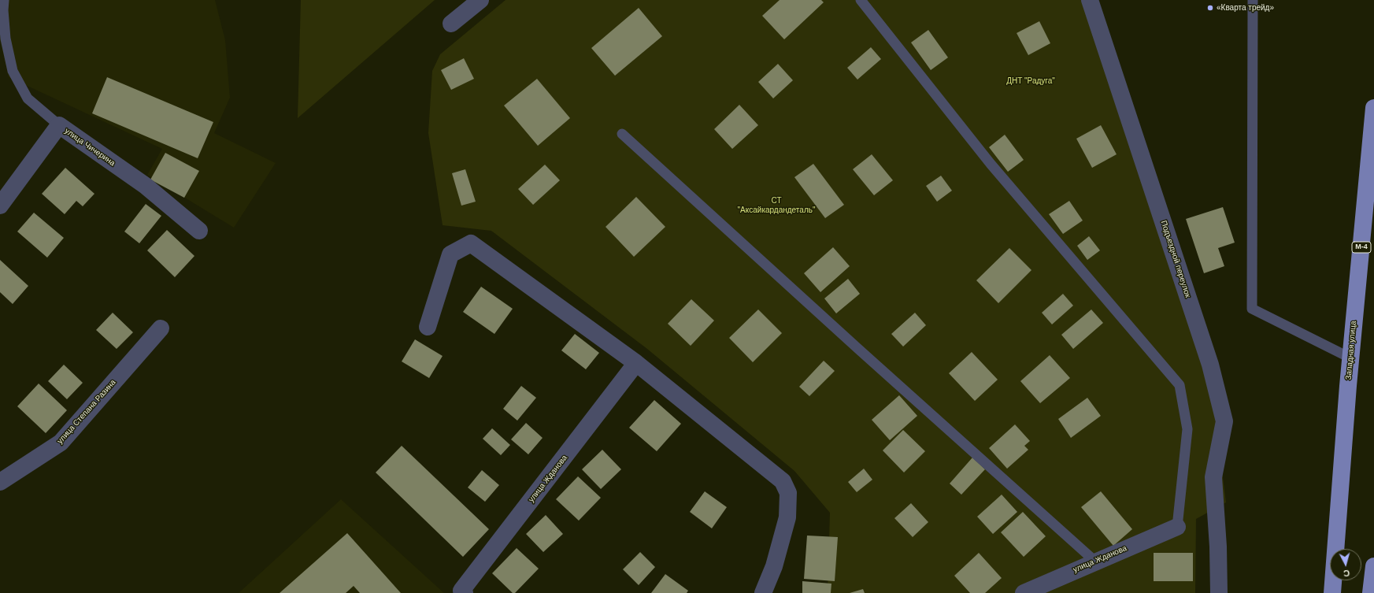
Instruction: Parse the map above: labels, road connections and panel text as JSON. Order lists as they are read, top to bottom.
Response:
{
  "streets": {
    "main road": ["М-4", "Западная улица"],
    "street": [
      "улица Чичерина",
      "Подъездной переулок",
      "улица Степана Разина",
      "улица Жданова"
    ]
  },
  "parks": ["ДНТ \"Радуга\"", "СТ \"Аксайкардандеталь\""],
  "places": ["«Кварта трейд»"],
  "north": "bottom"
}
